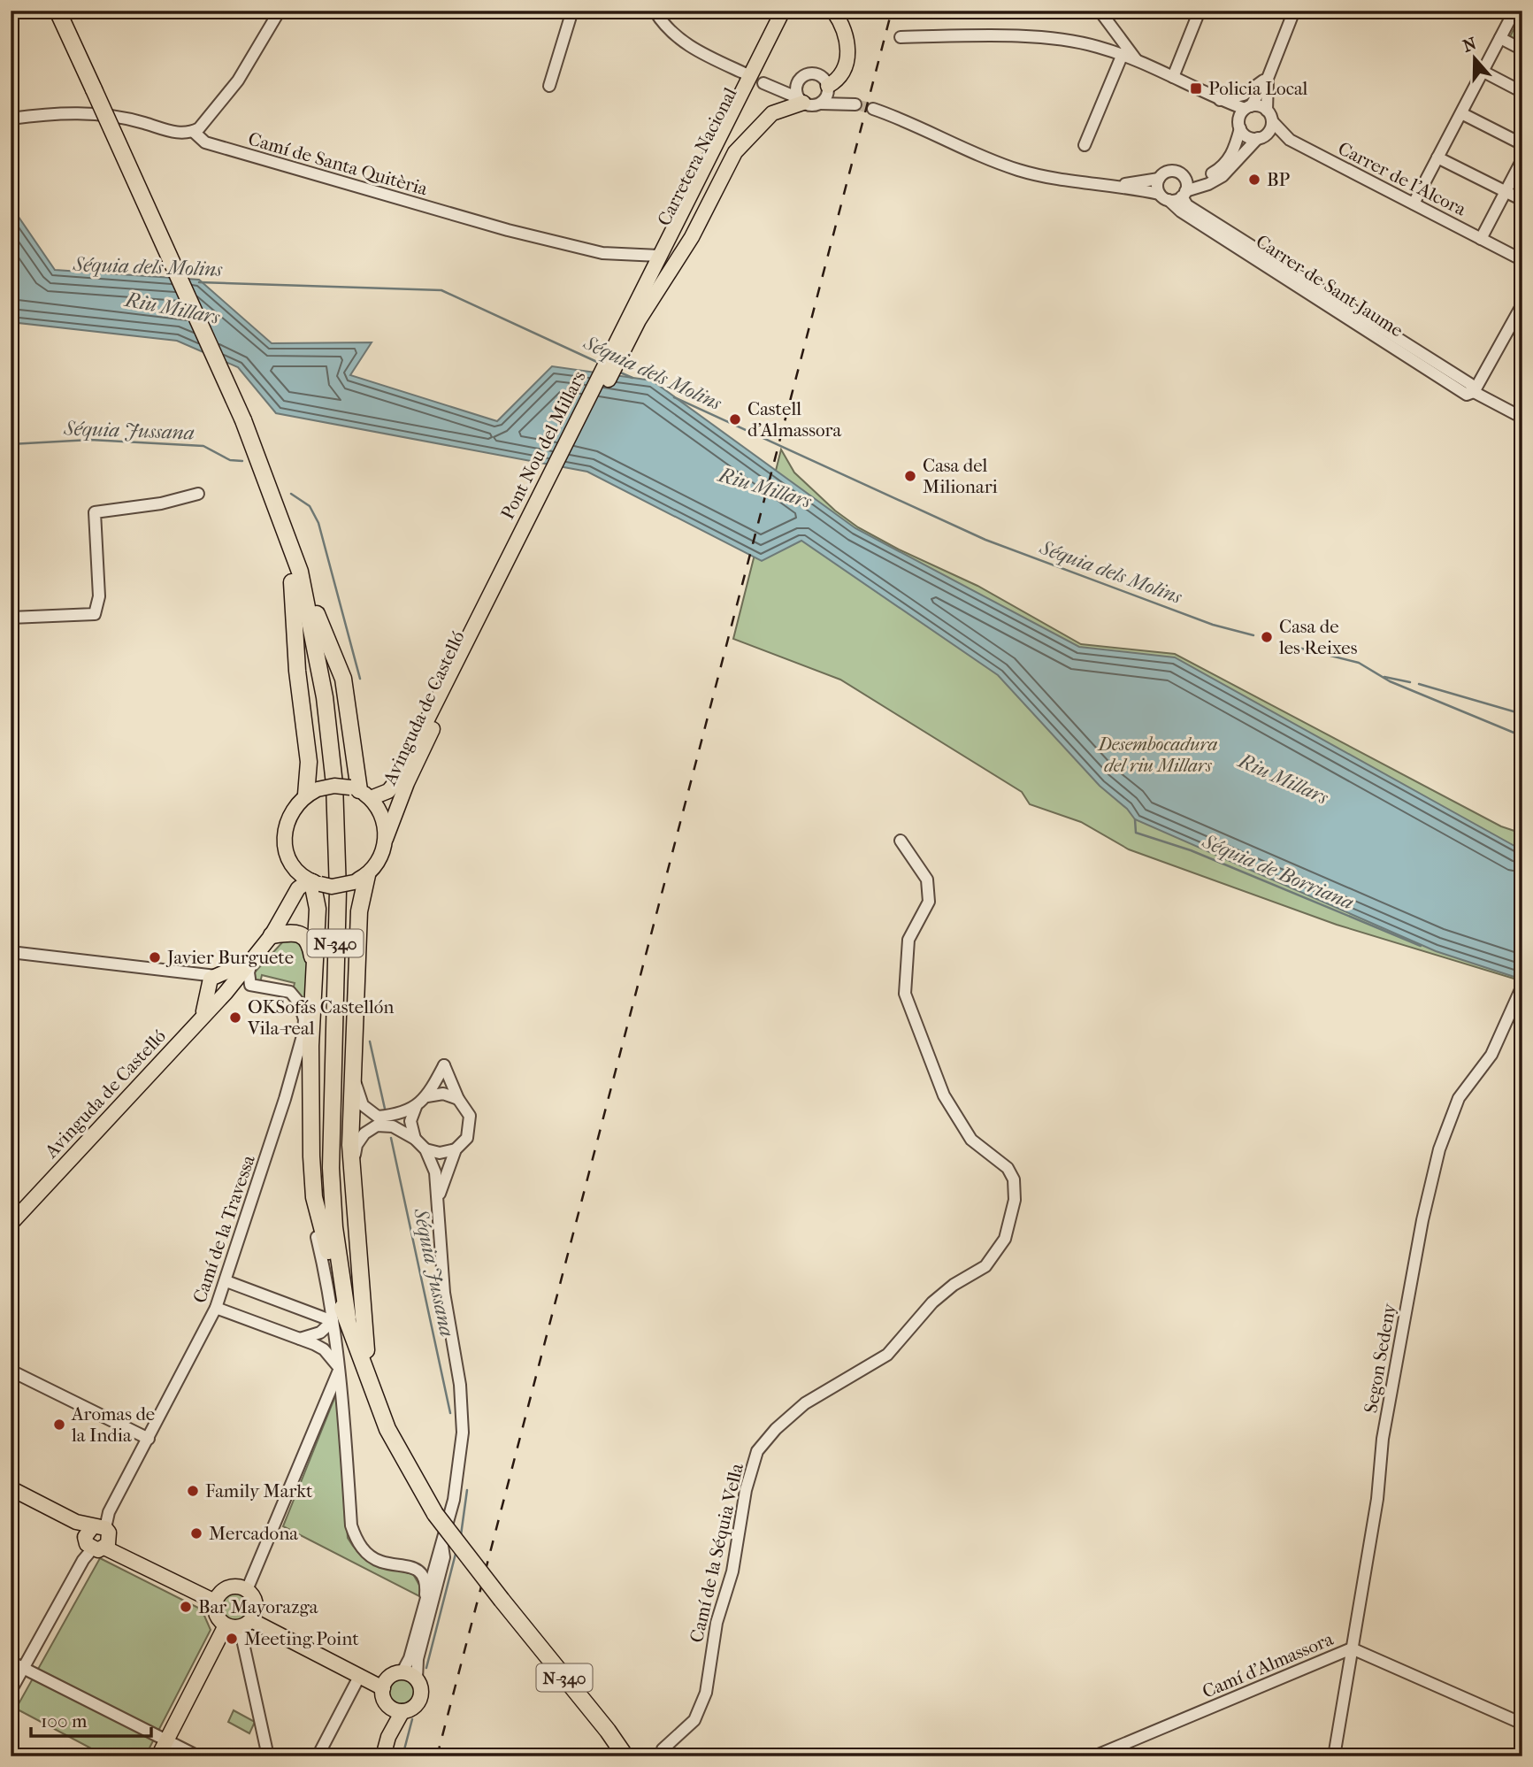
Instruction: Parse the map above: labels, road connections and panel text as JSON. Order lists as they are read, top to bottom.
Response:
{
  "streets": {
    "highway": ["N-340"],
    "main road": ["Carretera Nacional", "Pont Nou del Millars", "Avinguda de Castelló"],
    "street": [
      "Camí de Santa Quitèria",
      "Carrer de l'Alcora",
      "Carrer de Sant Jaume",
      "Camí de la Travessa",
      "Segon Sedeny",
      "Camí de la Séquia Vella",
      "Camí d'Almassora"
    ]
  },
  "crossings": [
    ["Carretera Nacional", "Camí de Santa Quitèria"],
    ["Carretera Nacional", "Pont Nou del Millars"],
    ["Pont Nou del Millars", "Avinguda de Castelló"],
    ["Avinguda de Castelló", "Camí de la Travessa"],
    ["Segon Sedeny", "Camí d'Almassora"]
  ],
  "water": [
    "Séquia dels Molins",
    "Riu Millars",
    "Séquia Jussana",
    "Séquia de Borriana"
  ],
  "parks": ["Desembocadura del riu Millars"],
  "places": {
    "transit": ["Policia Local"],
    "other": [
      "BP",
      "Castell d'Almassora",
      "Casa del Milionari",
      "Casa de les Reixes",
      "Javier Burguete",
      "OKSofás Castellón Vila-real",
      "Aromas de la India",
      "Family Markt",
      "Mercadona",
      "Bar Mayorazga",
      "Meeting Point"
    ]
  },
  "scale_bar": "100 m",
  "north": "top"
}
